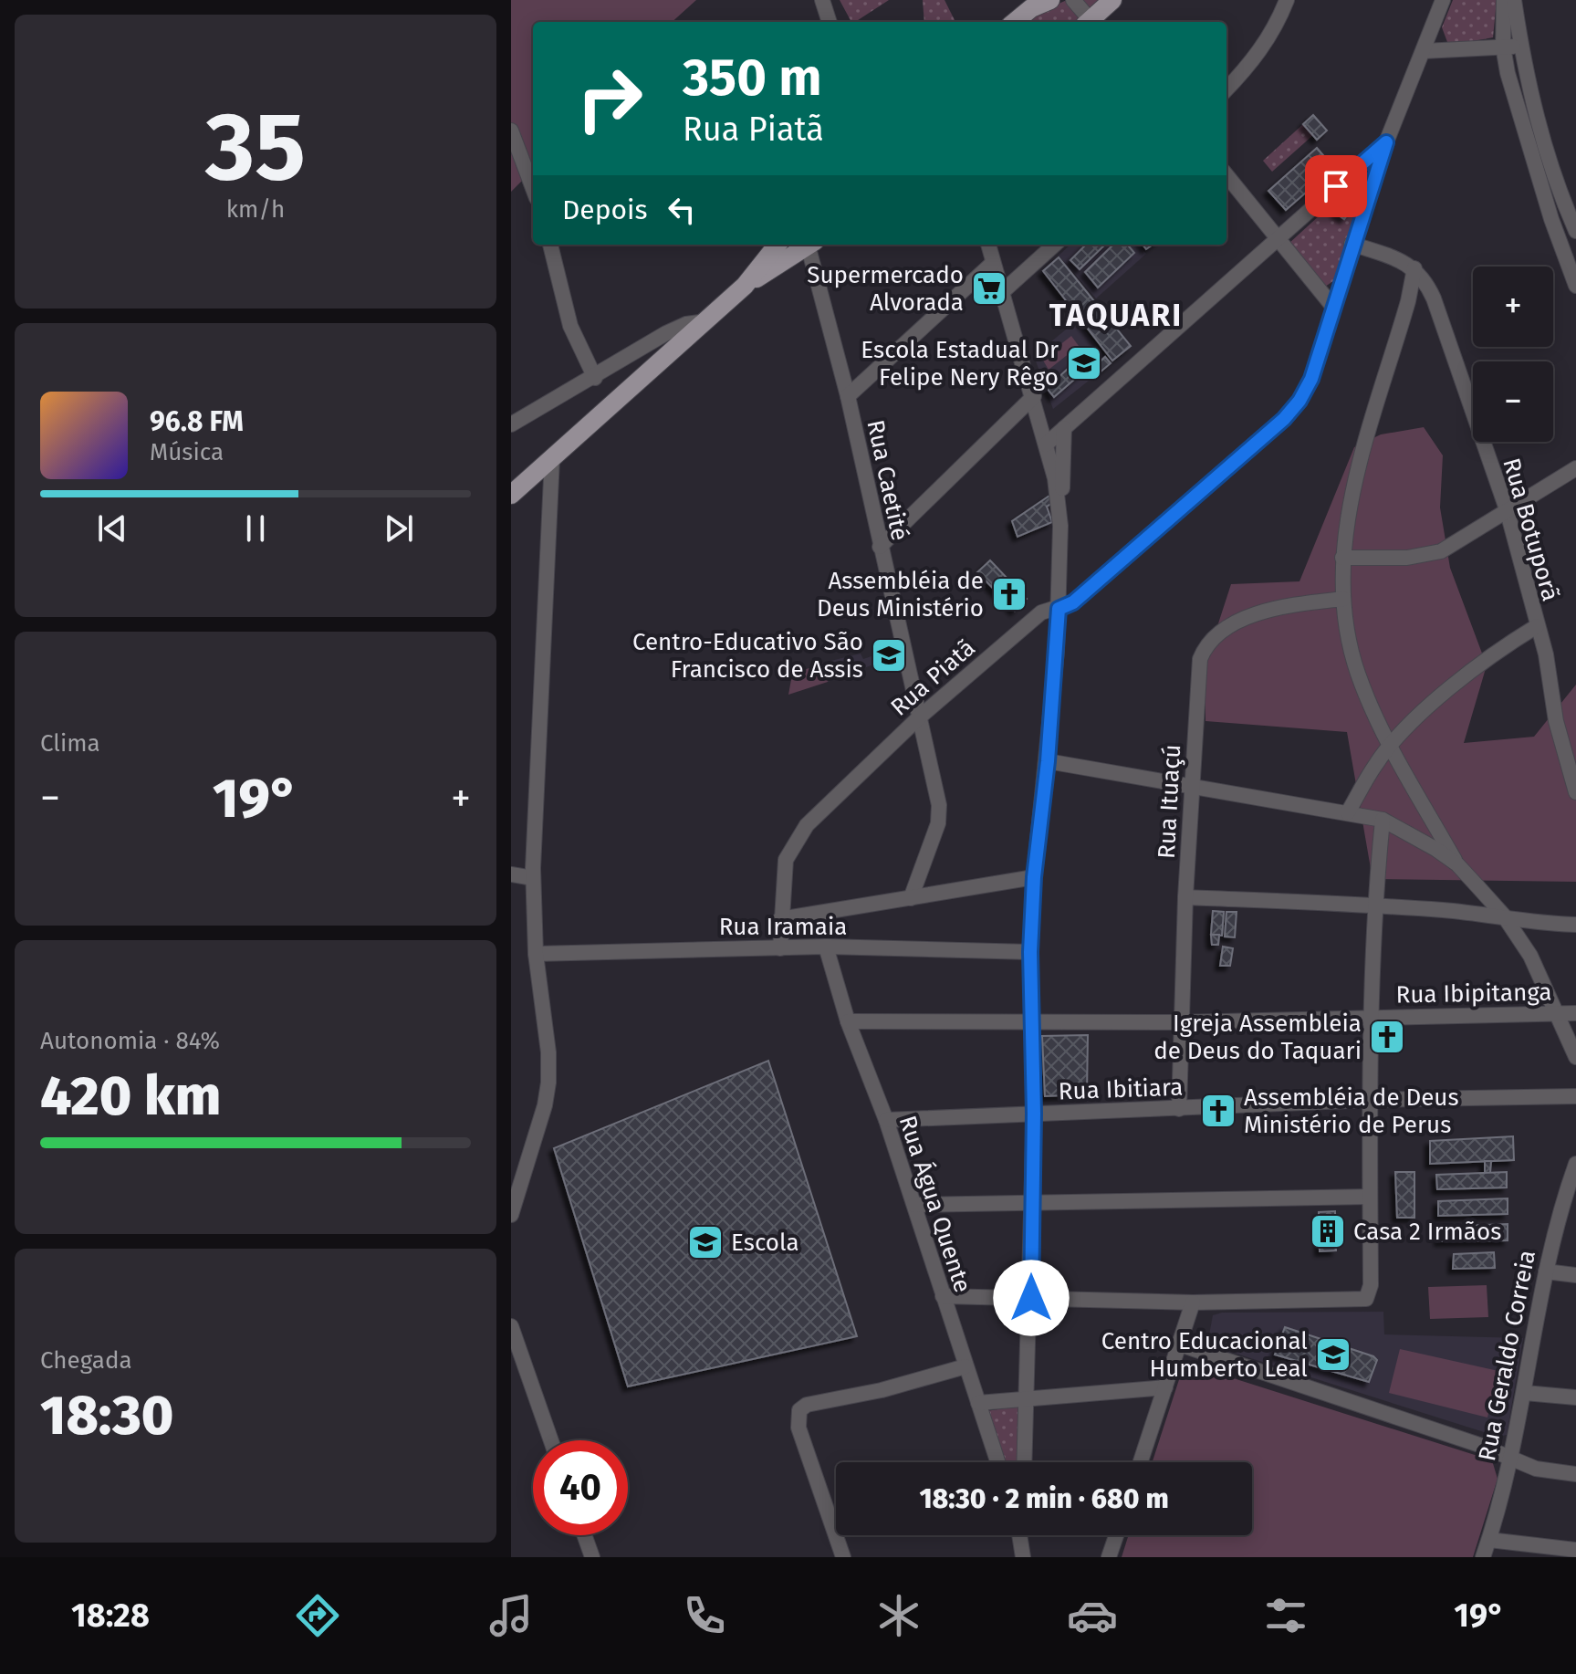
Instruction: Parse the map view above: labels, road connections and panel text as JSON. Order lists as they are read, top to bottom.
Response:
{
  "streets": {
    "street": [
      "Rua Caetité",
      "Rua Botuporã",
      "Rua Piatã",
      "Rua Ituaçú",
      "Rua Iramaia",
      "Rua Ibipitanga",
      "Rua Ibitiara",
      "Rua Água Quente",
      "Rua Geraldo Correia"
    ]
  },
  "crossings": [
    ["Rua Caetité", "Rua Piatã"],
    ["Rua Ituaçú", "Rua Ibipitanga"],
    ["Rua Ituaçú", "Rua Ibitiara"],
    ["Rua Iramaia", "Rua Água Quente"],
    ["Rua Ibipitanga", "Rua Água Quente"],
    ["Rua Ibitiara", "Rua Água Quente"]
  ],
  "districts": ["TAQUARI"],
  "places": {
    "supermarket": ["Supermercado Alvorada"],
    "school or university": [
      "Escola Estadual Dr Felipe Nery Rêgo",
      "Centro-Educativo São Francisco de Assis",
      "Escola",
      "Centro Educacional Humberto Leal"
    ],
    "church": ["Assembléia de Deus Ministério", "Igreja Assembleia de Deus do Taquari", "Assembléia de Deus Ministério de Perus"],
    "building": ["Casa 2 Irmãos"]
  },
  "page": {
    "tile": [
      ["35", "km/h"],
      "Clima",
      ["Autonomia · 84%", "420 km"],
      ["Chegada", "18:30"]
    ],
    "turn": ["350 m", "Rua Piatã"],
    "then": "Depois",
    "map_buttons": ["+", "−"],
    "song": ["96.8 FM", "Música"],
    "heat": ["−", "19°", "+"],
    "limit": "40",
    "trip": "18:30 · 2 min · 680 m",
    "tabs": ["18:28", "19°"]
  }
}
